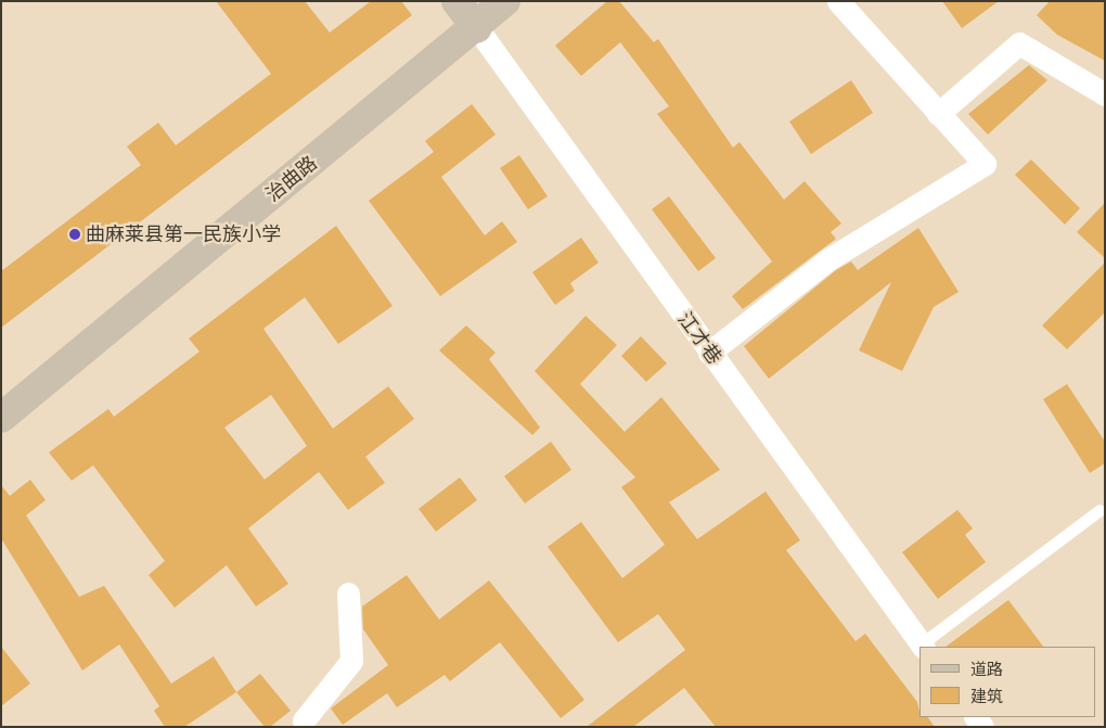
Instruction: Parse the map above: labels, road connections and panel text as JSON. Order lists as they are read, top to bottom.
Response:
{
  "streets": {
    "main road": ["治曲路"],
    "street": ["江才巷"]
  },
  "crossings": [
    ["治曲路", "江才巷"]
  ],
  "places": ["曲麻莱县第一民族小学"],
  "legend": ["道路", "建筑"]
}
